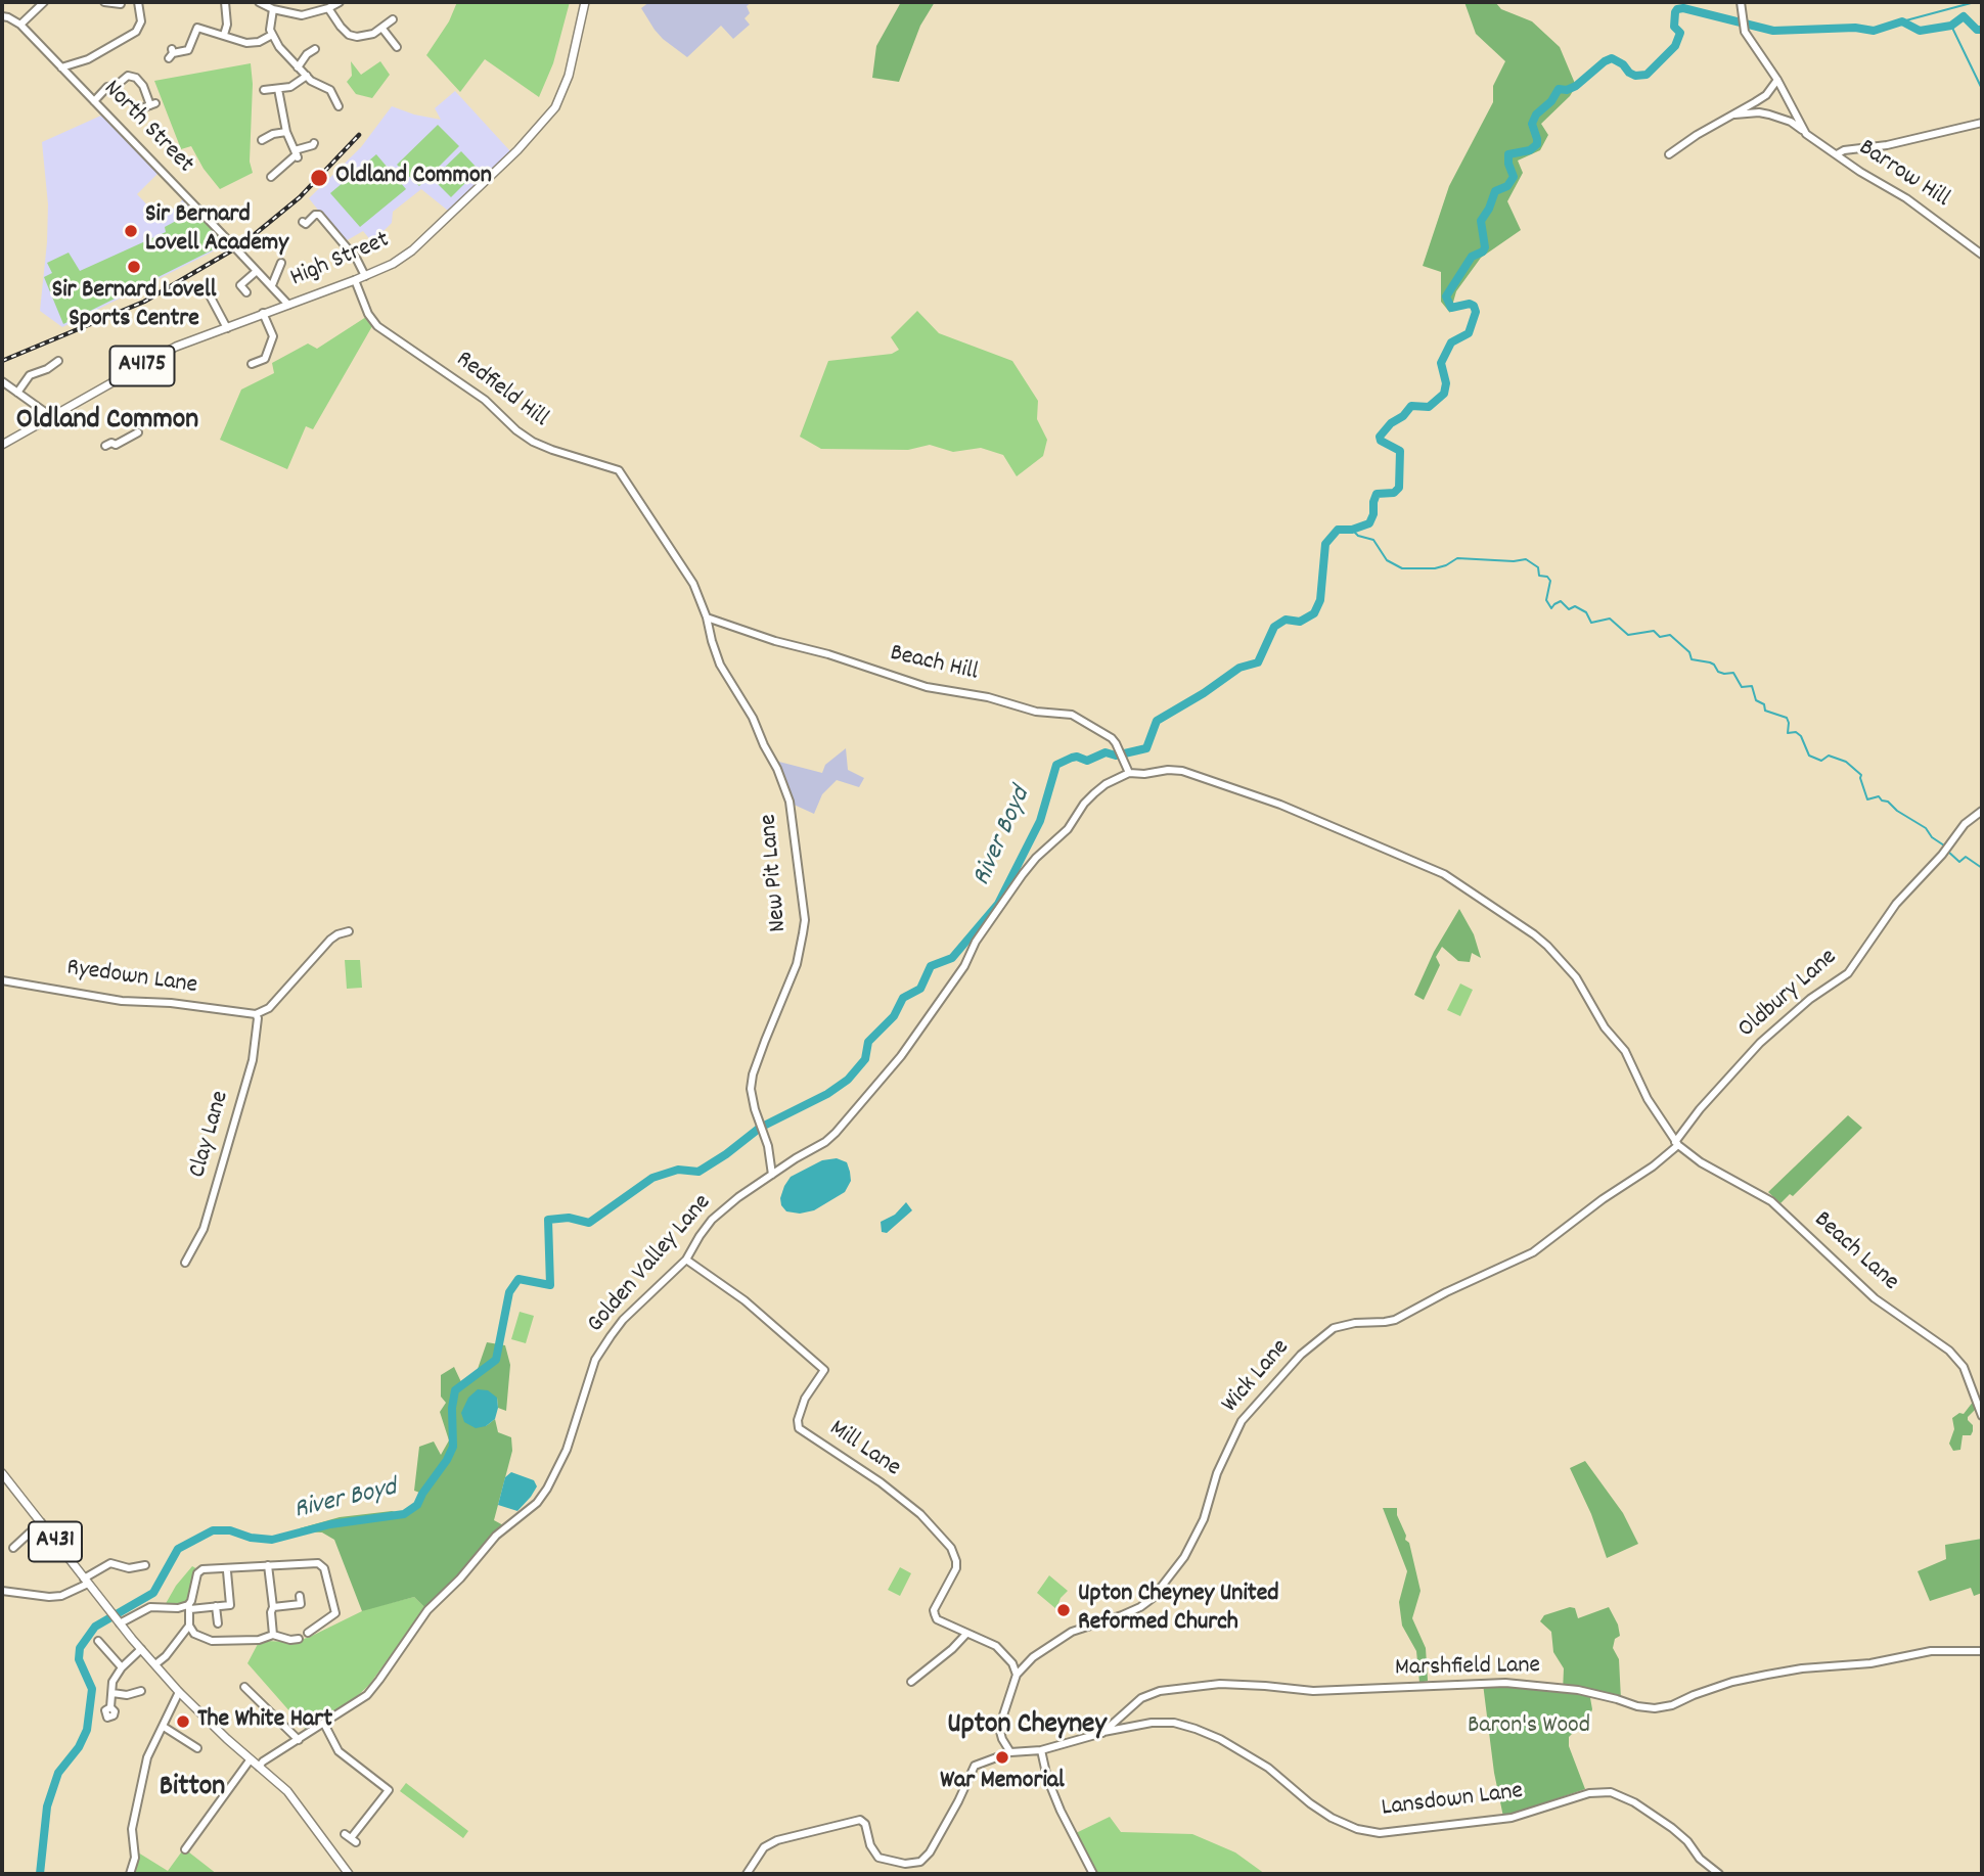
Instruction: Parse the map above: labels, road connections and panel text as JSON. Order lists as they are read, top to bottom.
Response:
{
  "streets": {
    "main road": ["High Street", "A4175", "A431"],
    "street": [
      "North Street",
      "Barrow Hill",
      "Redfield Hill",
      "Beach Hill",
      "New Pit Lane",
      "Ryedown Lane",
      "Oldbury Lane",
      "Clay Lane",
      "Beach Lane",
      "Golden Valley Lane",
      "Wick Lane",
      "Mill Lane",
      "Marshfield Lane",
      "Lansdown Lane"
    ]
  },
  "crossings": [
    ["North Street", "High Street"],
    ["High Street", "Redfield Hill"],
    ["Redfield Hill", "Beach Hill"],
    ["Redfield Hill", "New Pit Lane"],
    ["Beach Hill", "New Pit Lane"],
    ["Beach Hill", "Golden Valley Lane"],
    ["New Pit Lane", "Golden Valley Lane"],
    ["Ryedown Lane", "Clay Lane"],
    ["Oldbury Lane", "Beach Lane"],
    ["Oldbury Lane", "Wick Lane"],
    ["Beach Lane", "Wick Lane"],
    ["Golden Valley Lane", "Mill Lane"],
    ["Golden Valley Lane", "A431"],
    ["Wick Lane", "Mill Lane"],
    ["Wick Lane", "Marshfield Lane"],
    ["Marshfield Lane", "Lansdown Lane"]
  ],
  "districts": ["Oldland Common", "Upton Cheyney", "Bitton"],
  "water": ["River Boyd"],
  "parks": ["Baron's Wood"],
  "places": [
    "Oldland Common",
    "Sir Bernard Lovell Academy",
    "Sir Bernard Lovell Sports Centre",
    "Upton Cheyney United Reformed Church",
    "The White Hart",
    "War Memorial"
  ]
}
